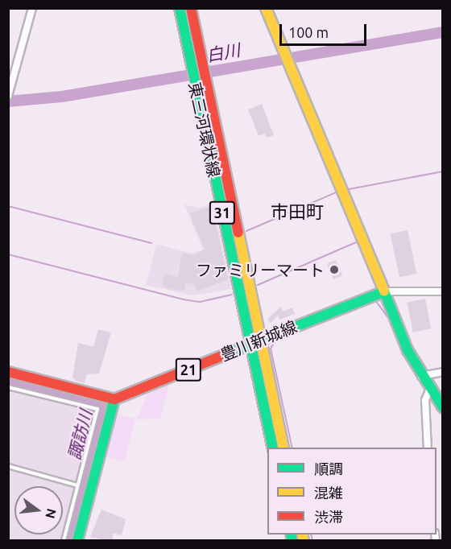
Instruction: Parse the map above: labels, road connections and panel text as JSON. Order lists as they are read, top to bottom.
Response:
{
  "streets": {
    "main road": [
      "東三河環状線",
      "31",
      "豊川新城線",
      "21"
    ]
  },
  "crossings": [
    ["東三河環状線", "豊川新城線"]
  ],
  "districts": ["市田町"],
  "water": ["白川", "諏訪川"],
  "places": ["ファミリーマート"],
  "legend": ["順調", "混雑", "渋滞"],
  "scale_bar": "100 m",
  "north": "right"
}
